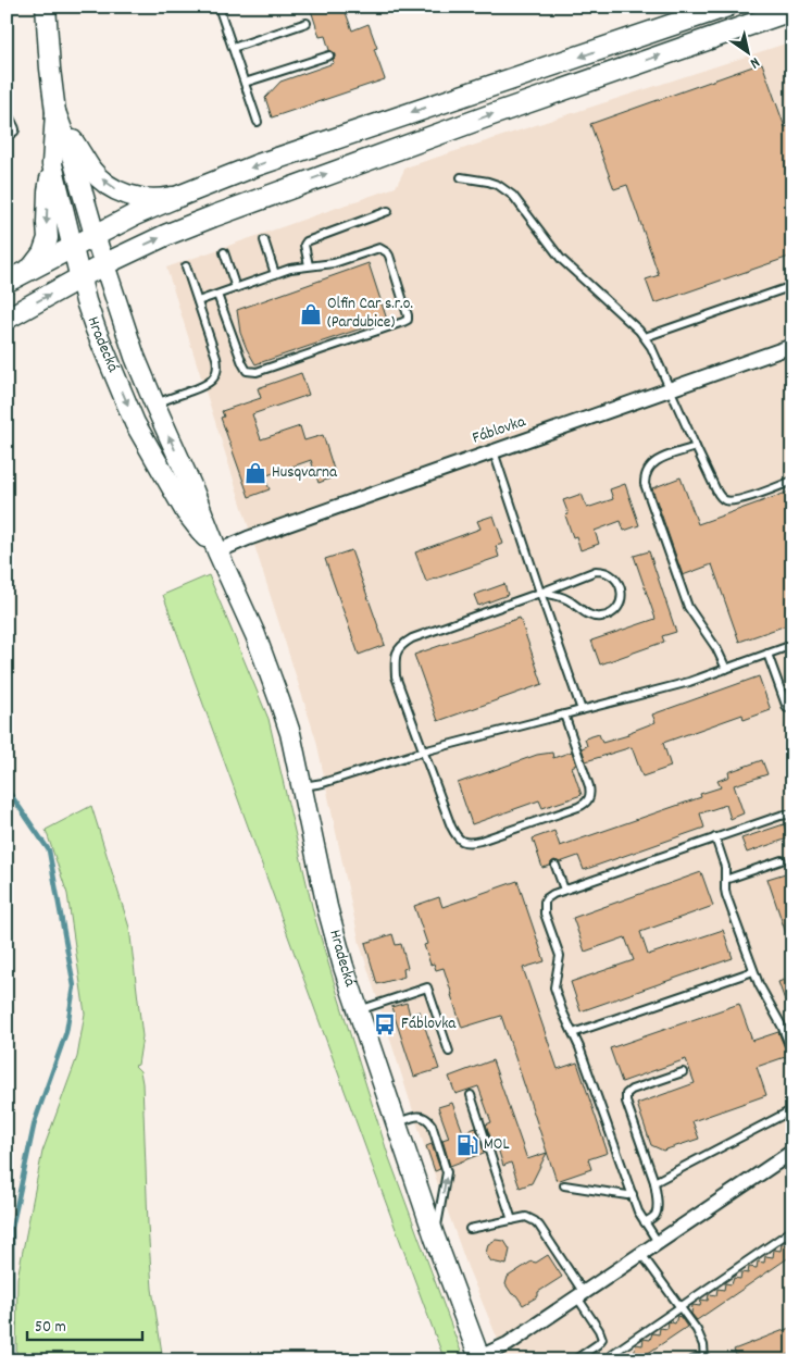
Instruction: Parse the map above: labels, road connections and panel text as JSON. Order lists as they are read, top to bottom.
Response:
{
  "streets": {
    "main road": ["Hradecká"],
    "street": ["Fáblovka"]
  },
  "crossings": [
    ["Hradecká", "Fáblovka"]
  ],
  "places": {
    "shop": ["Olfin Car s.r.o. (Pardubice)", "Husqvarna"],
    "bus stop": ["Fáblovka"],
    "fuel station": ["MOL"]
  },
  "scale_bar": "50 m",
  "north": "bottom right"
}
